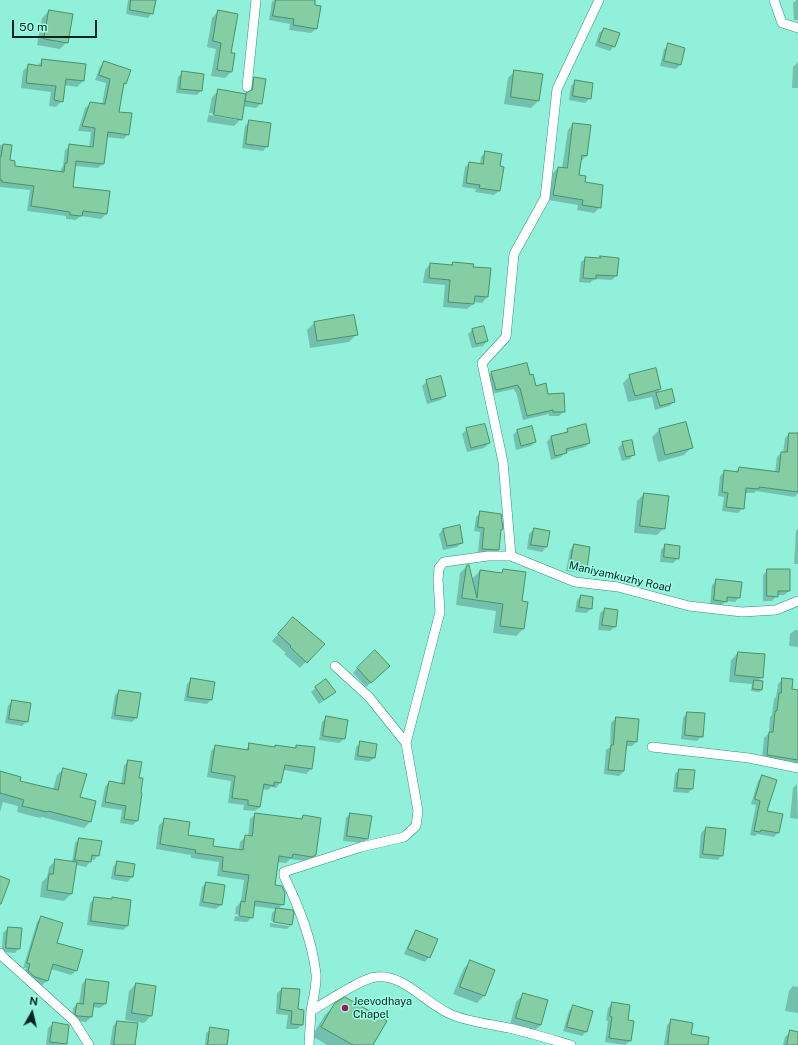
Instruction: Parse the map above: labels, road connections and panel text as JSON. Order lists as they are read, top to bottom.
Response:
{
  "streets": {
    "street": ["Maniyamkuzhy Road"]
  },
  "places": ["Jeevodhaya Chapel"],
  "scale_bar": "50 m",
  "north": "top"
}
